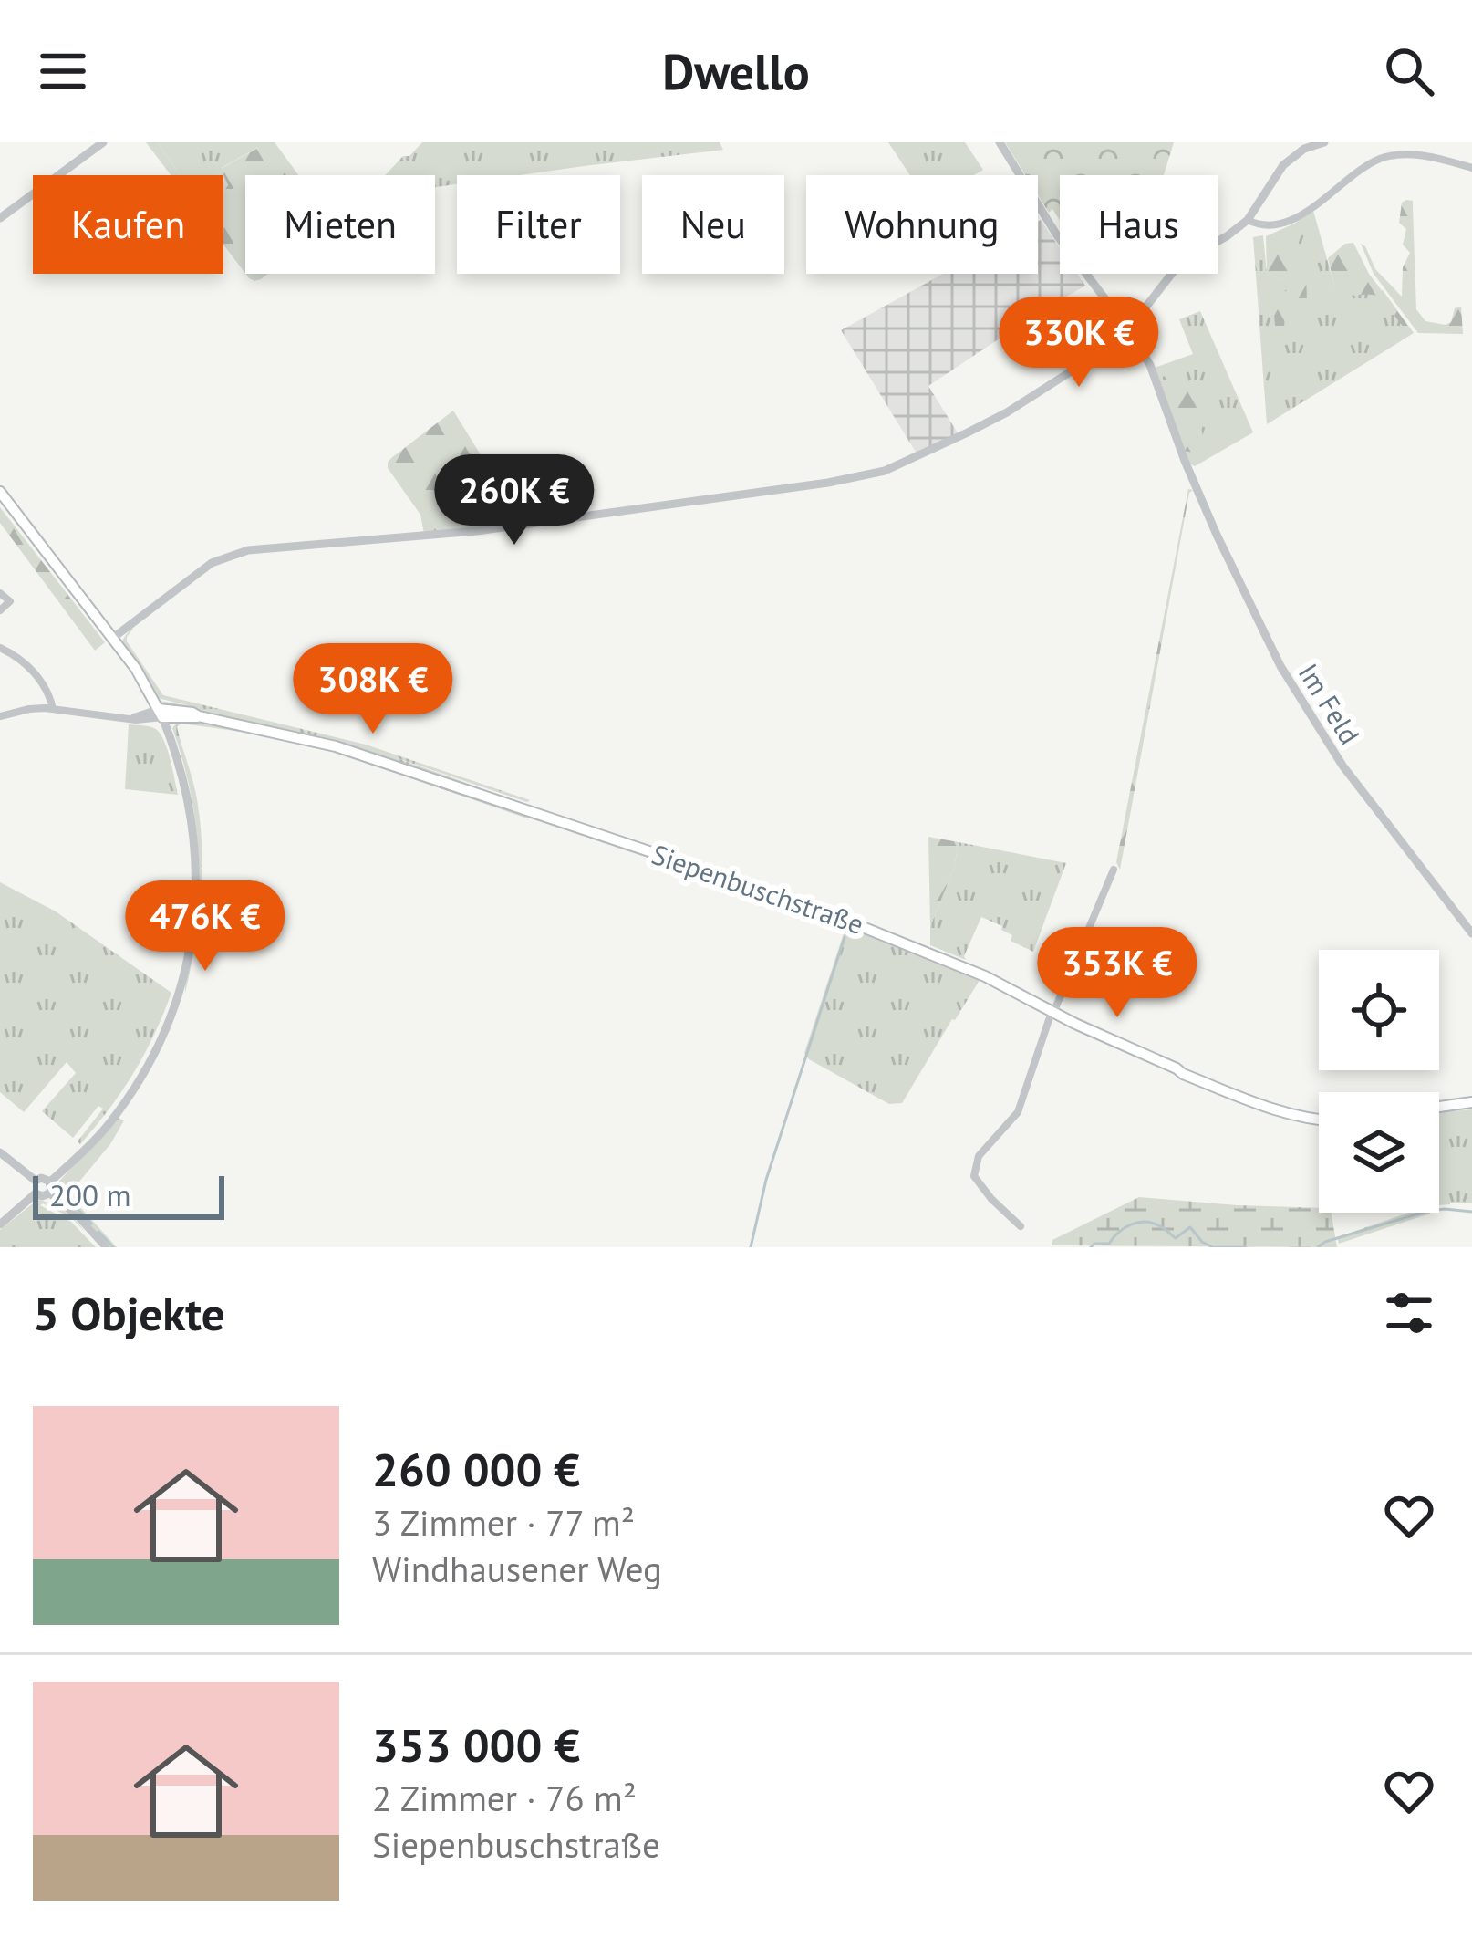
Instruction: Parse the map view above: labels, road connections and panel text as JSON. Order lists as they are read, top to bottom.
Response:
{
  "streets": {
    "main road": ["Siepenbuschstraße"],
    "street": ["Im Feld"]
  },
  "scale_bar": "200 m",
  "page": {
    "header": "Dwello",
    "chip": [
      "Kaufen",
      "Mieten",
      "Filter",
      "Neu",
      "Wohnung",
      "Haus"
    ],
    "price": [
      "330K €",
      "260K €",
      "308K €",
      "476K €",
      "353K €"
    ],
    "scale": "200 m",
    "heading": "5 Objekte",
    "list": [
      {
        "name": "260 000 €",
        "note": "3 Zimmer · 77 m² · Windhausener Weg"
      },
      {
        "name": "353 000 €",
        "note": "2 Zimmer · 76 m² · Siepenbuschstraße"
      }
    ]
  }
}
